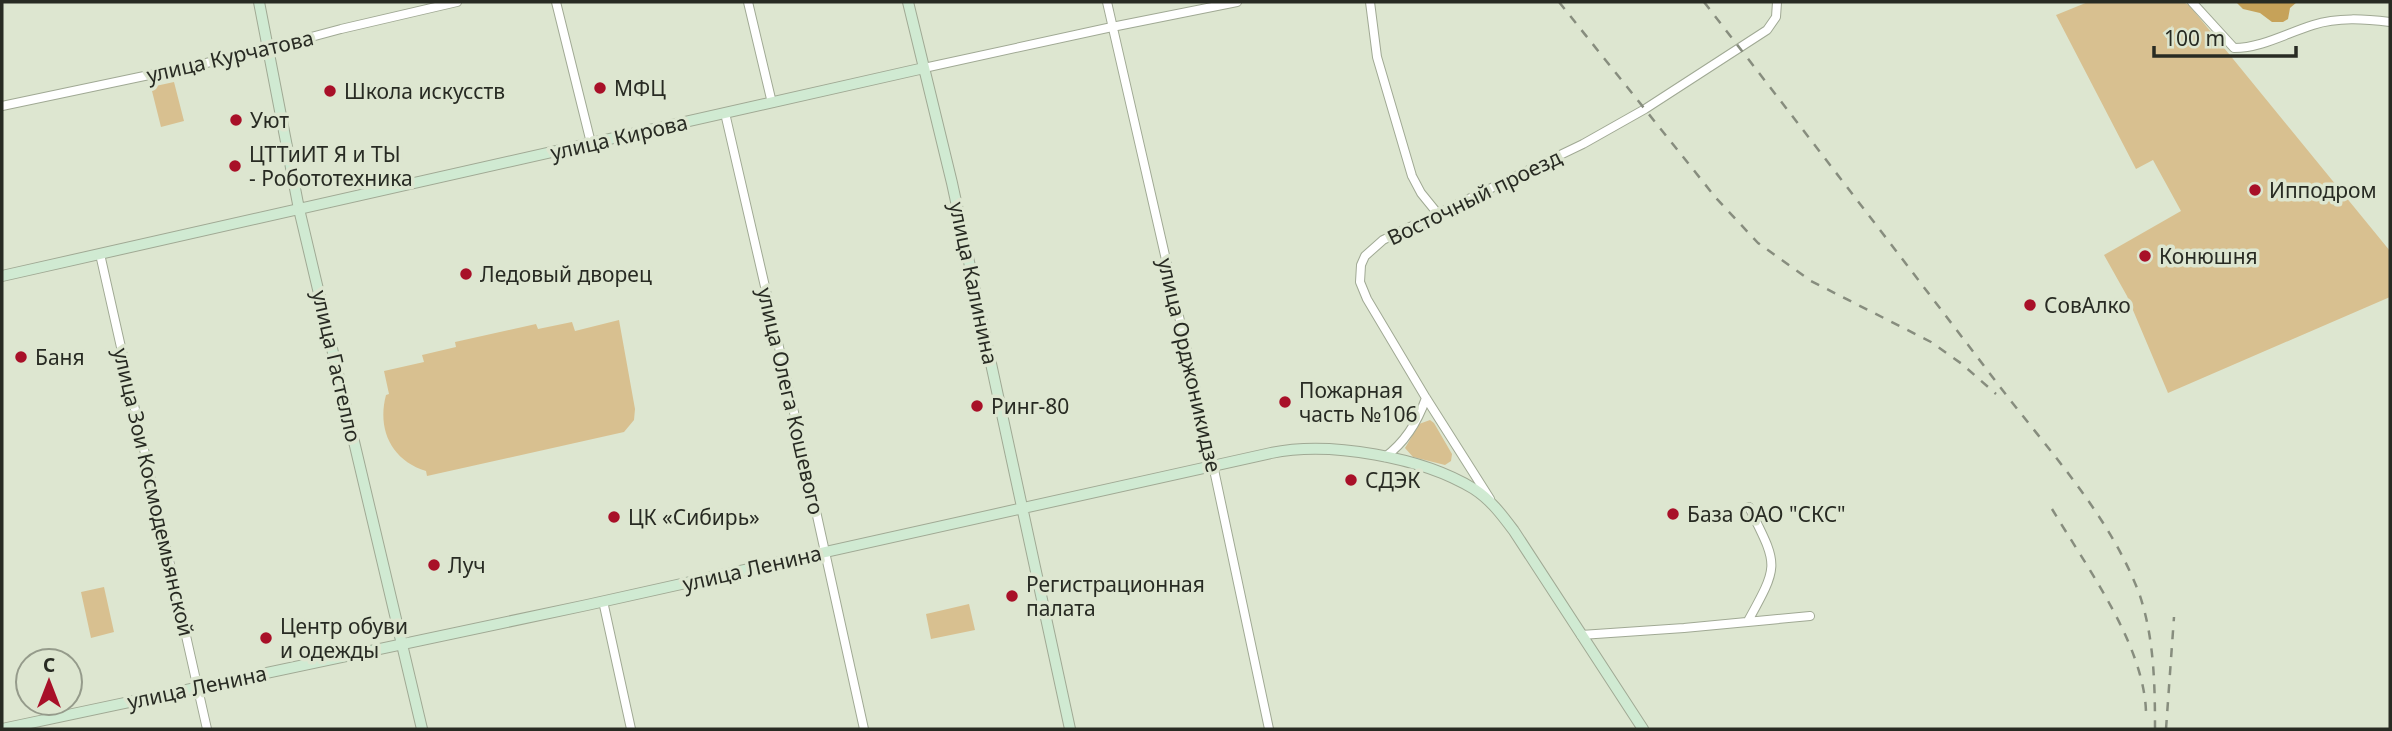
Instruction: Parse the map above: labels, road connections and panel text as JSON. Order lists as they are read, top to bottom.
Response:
{
  "streets": {
    "main road": [
      "улица Кирова",
      "улица Калинина",
      "улица Гастелло",
      "улица Ленина"
    ],
    "street": [
      "улица Курчатова",
      "Восточный проезд",
      "улица Орджоникидзе",
      "улица Олега Кошевого",
      "улица Зои Космодемьянской"
    ]
  },
  "crossings": [
    ["улица Курчатова", "улица Гастелло"],
    ["улица Кирова", "улица Калинина"],
    ["улица Кирова", "улица Орджоникидзе"],
    ["улица Кирова", "улица Гастелло"],
    ["улица Кирова", "улица Олега Кошевого"],
    ["улица Кирова", "улица Зои Космодемьянской"],
    ["Восточный проезд", "улица Ленина"],
    ["улица Калинина", "улица Ленина"],
    ["улица Орджоникидзе", "улица Ленина"],
    ["улица Гастелло", "улица Ленина"],
    ["улица Олега Кошевого", "улица Ленина"],
    ["улица Зои Космодемьянской", "улица Ленина"]
  ],
  "places": [
    "МФЦ",
    "Школа искусств",
    "Уют",
    "ЦТТиИТ Я и ТЫ - Робототехника",
    "Ипподром",
    "Конюшня",
    "Ледовый дворец",
    "СовАлко",
    "Баня",
    "Пожарная часть №106",
    "Ринг-80",
    "СДЭК",
    "База ОАО \"СКС\"",
    "ЦК «Сибирь»",
    "Луч",
    "Регистрационная палата",
    "Центр обуви и одежды"
  ],
  "scale_bar": "100 m",
  "north": "top"
}
